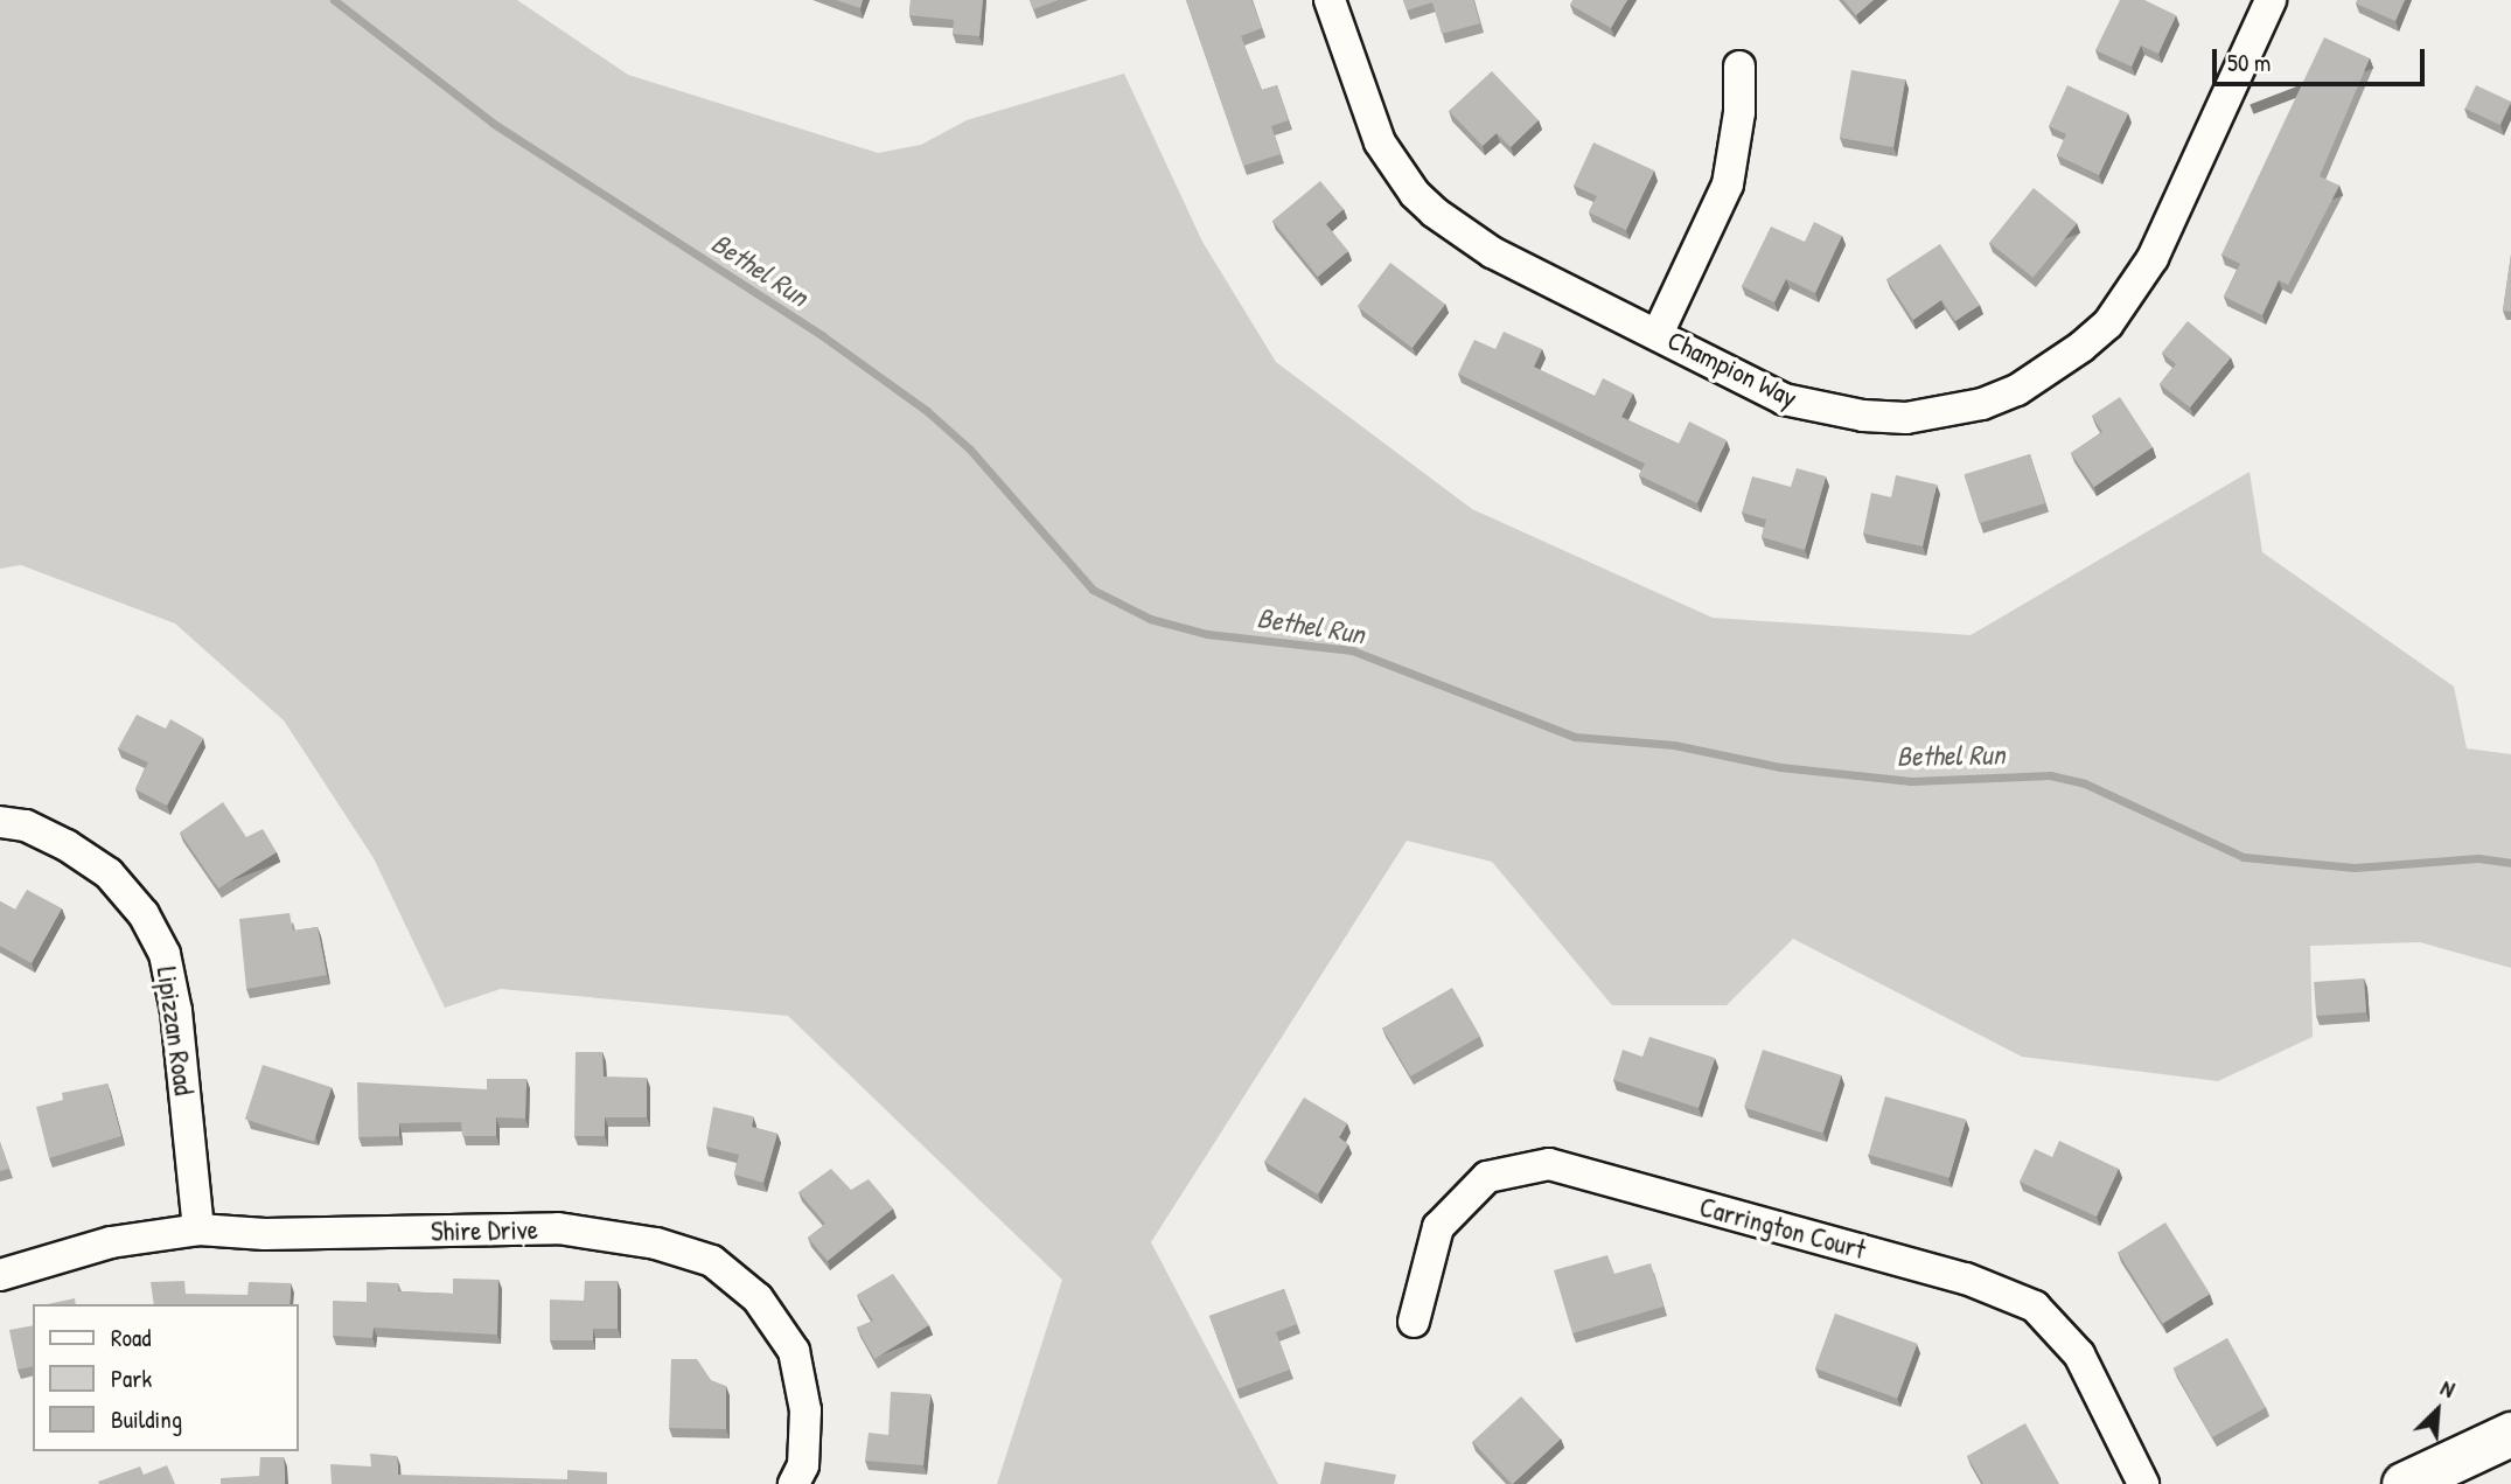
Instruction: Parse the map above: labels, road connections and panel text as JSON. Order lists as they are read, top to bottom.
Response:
{
  "streets": {
    "street": [
      "Champion Way",
      "Lipizzan Road",
      "Carrington Court",
      "Shire Drive"
    ]
  },
  "crossings": [
    ["Lipizzan Road", "Shire Drive"]
  ],
  "water": ["Bethel Run"],
  "legend": ["Road", "Park", "Building"],
  "scale_bar": "50 m",
  "north": "top right"
}
